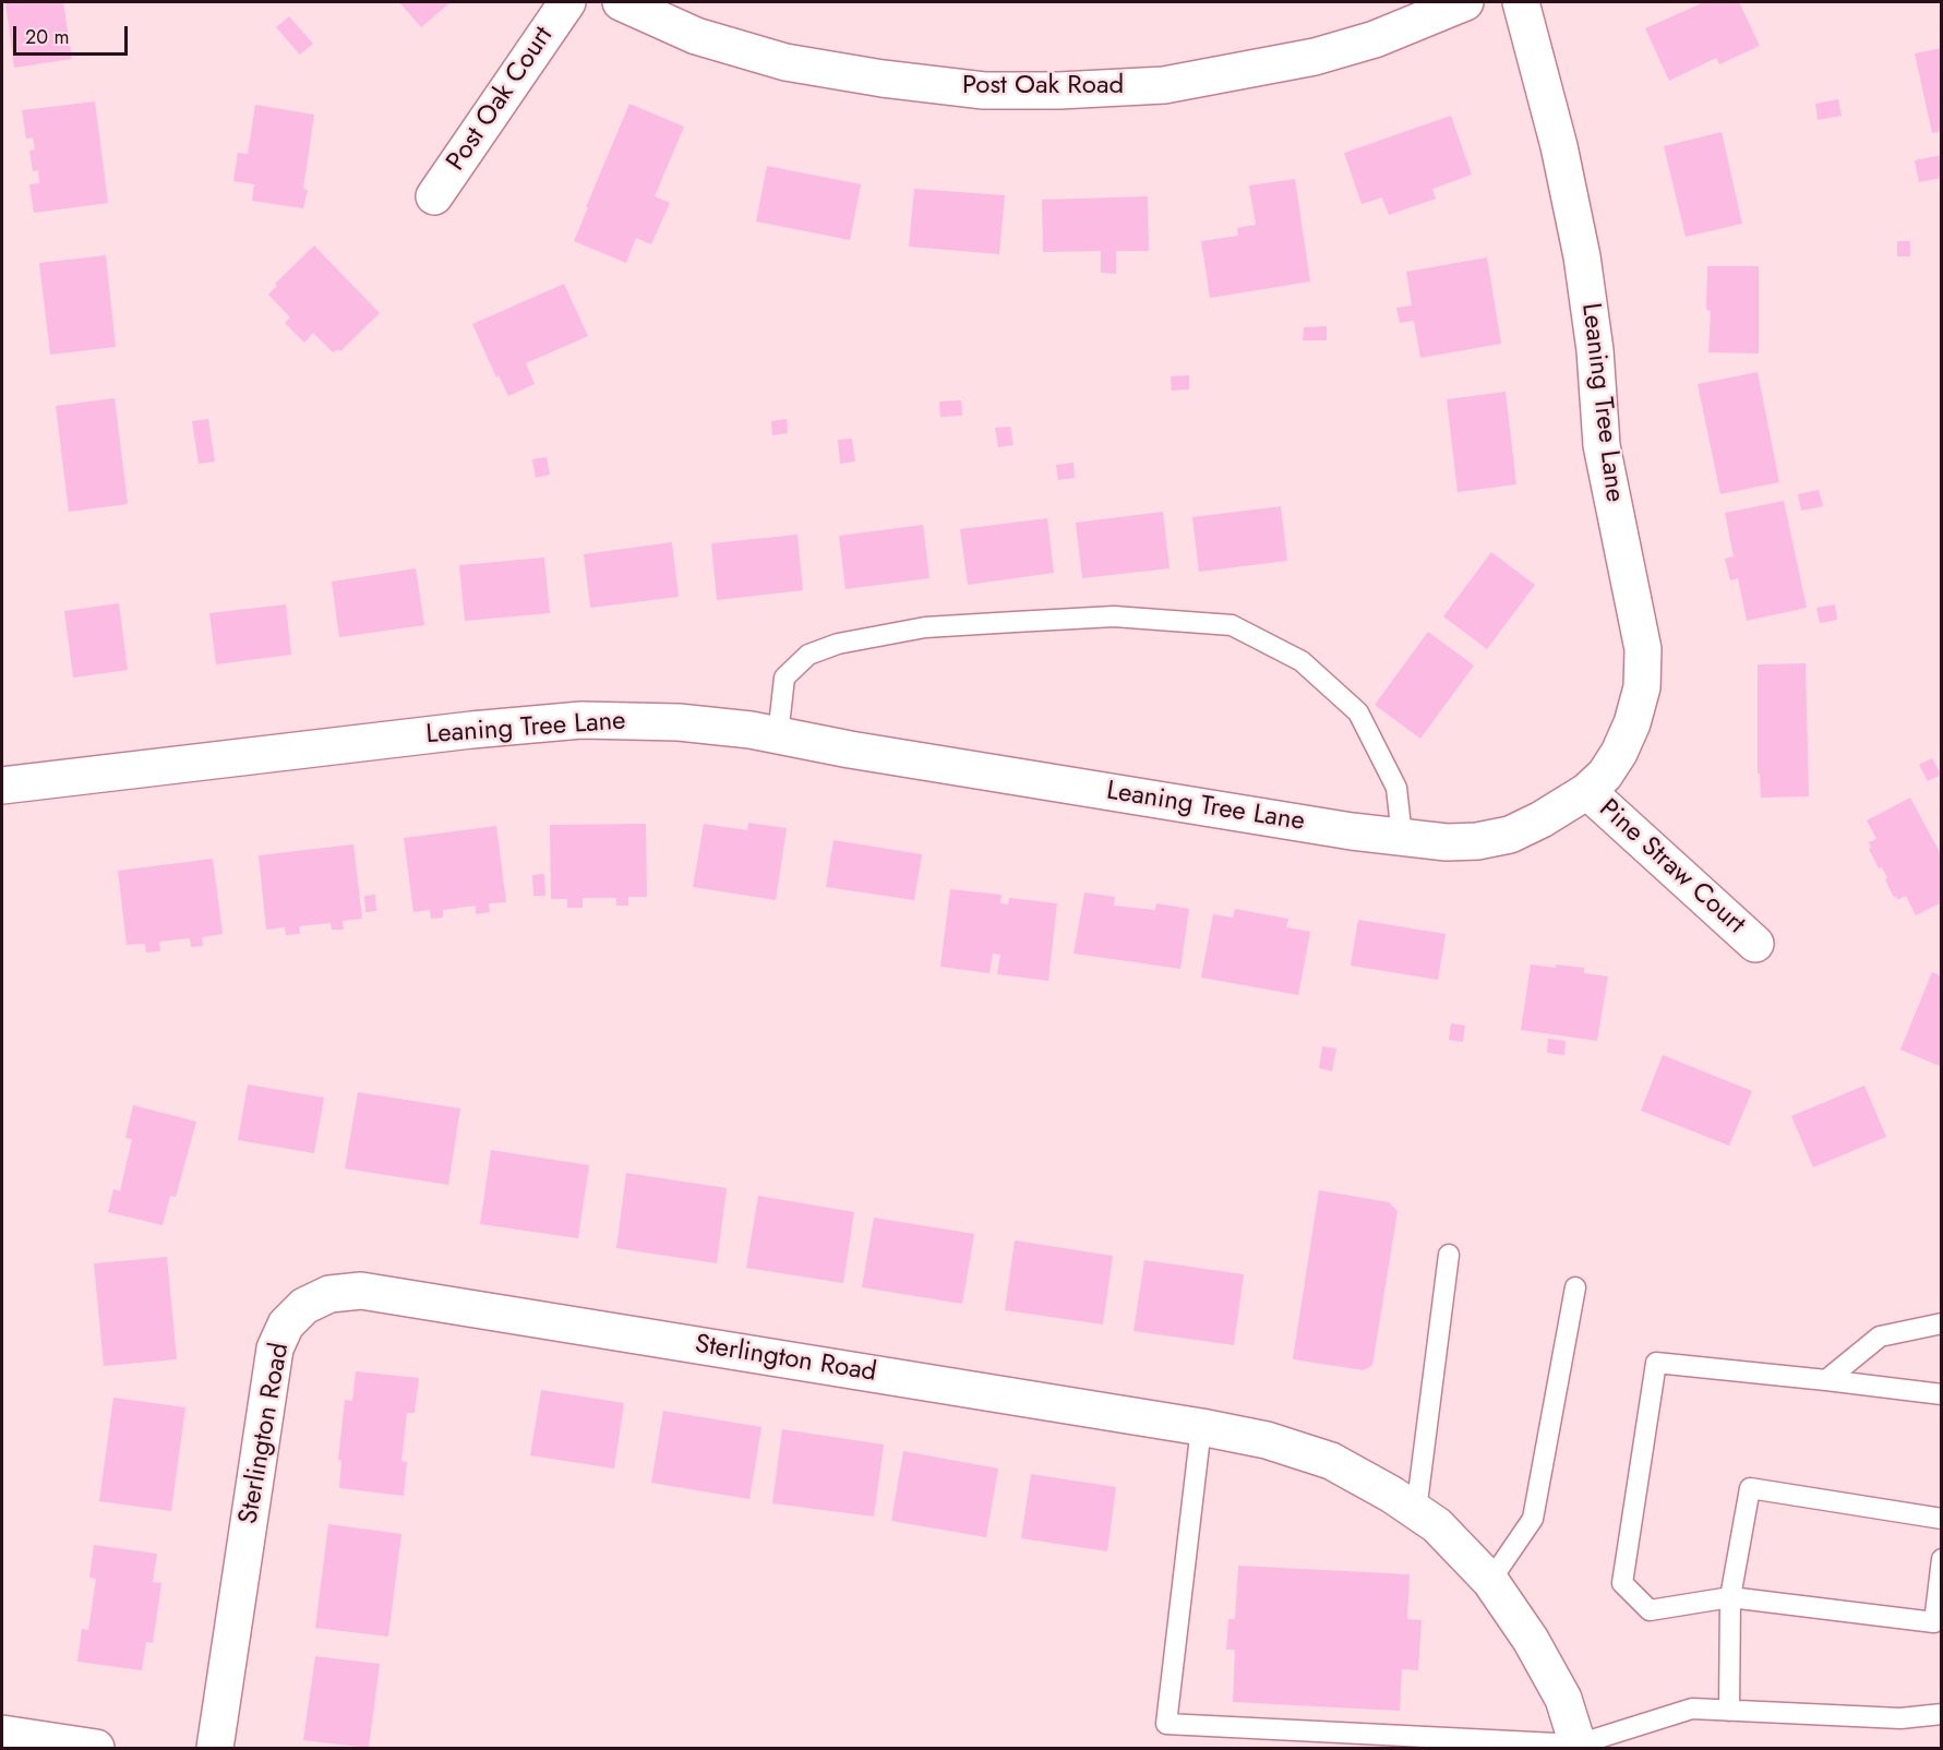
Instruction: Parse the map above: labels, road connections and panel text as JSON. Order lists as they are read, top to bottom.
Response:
{
  "streets": {
    "street": [
      "Post Oak Road",
      "Post Oak Court",
      "Leaning Tree Lane",
      "Pine Straw Court",
      "Sterlington Road"
    ]
  },
  "crossings": [
    ["Leaning Tree Lane", "Pine Straw Court"]
  ],
  "scale_bar": "20 m"
}
